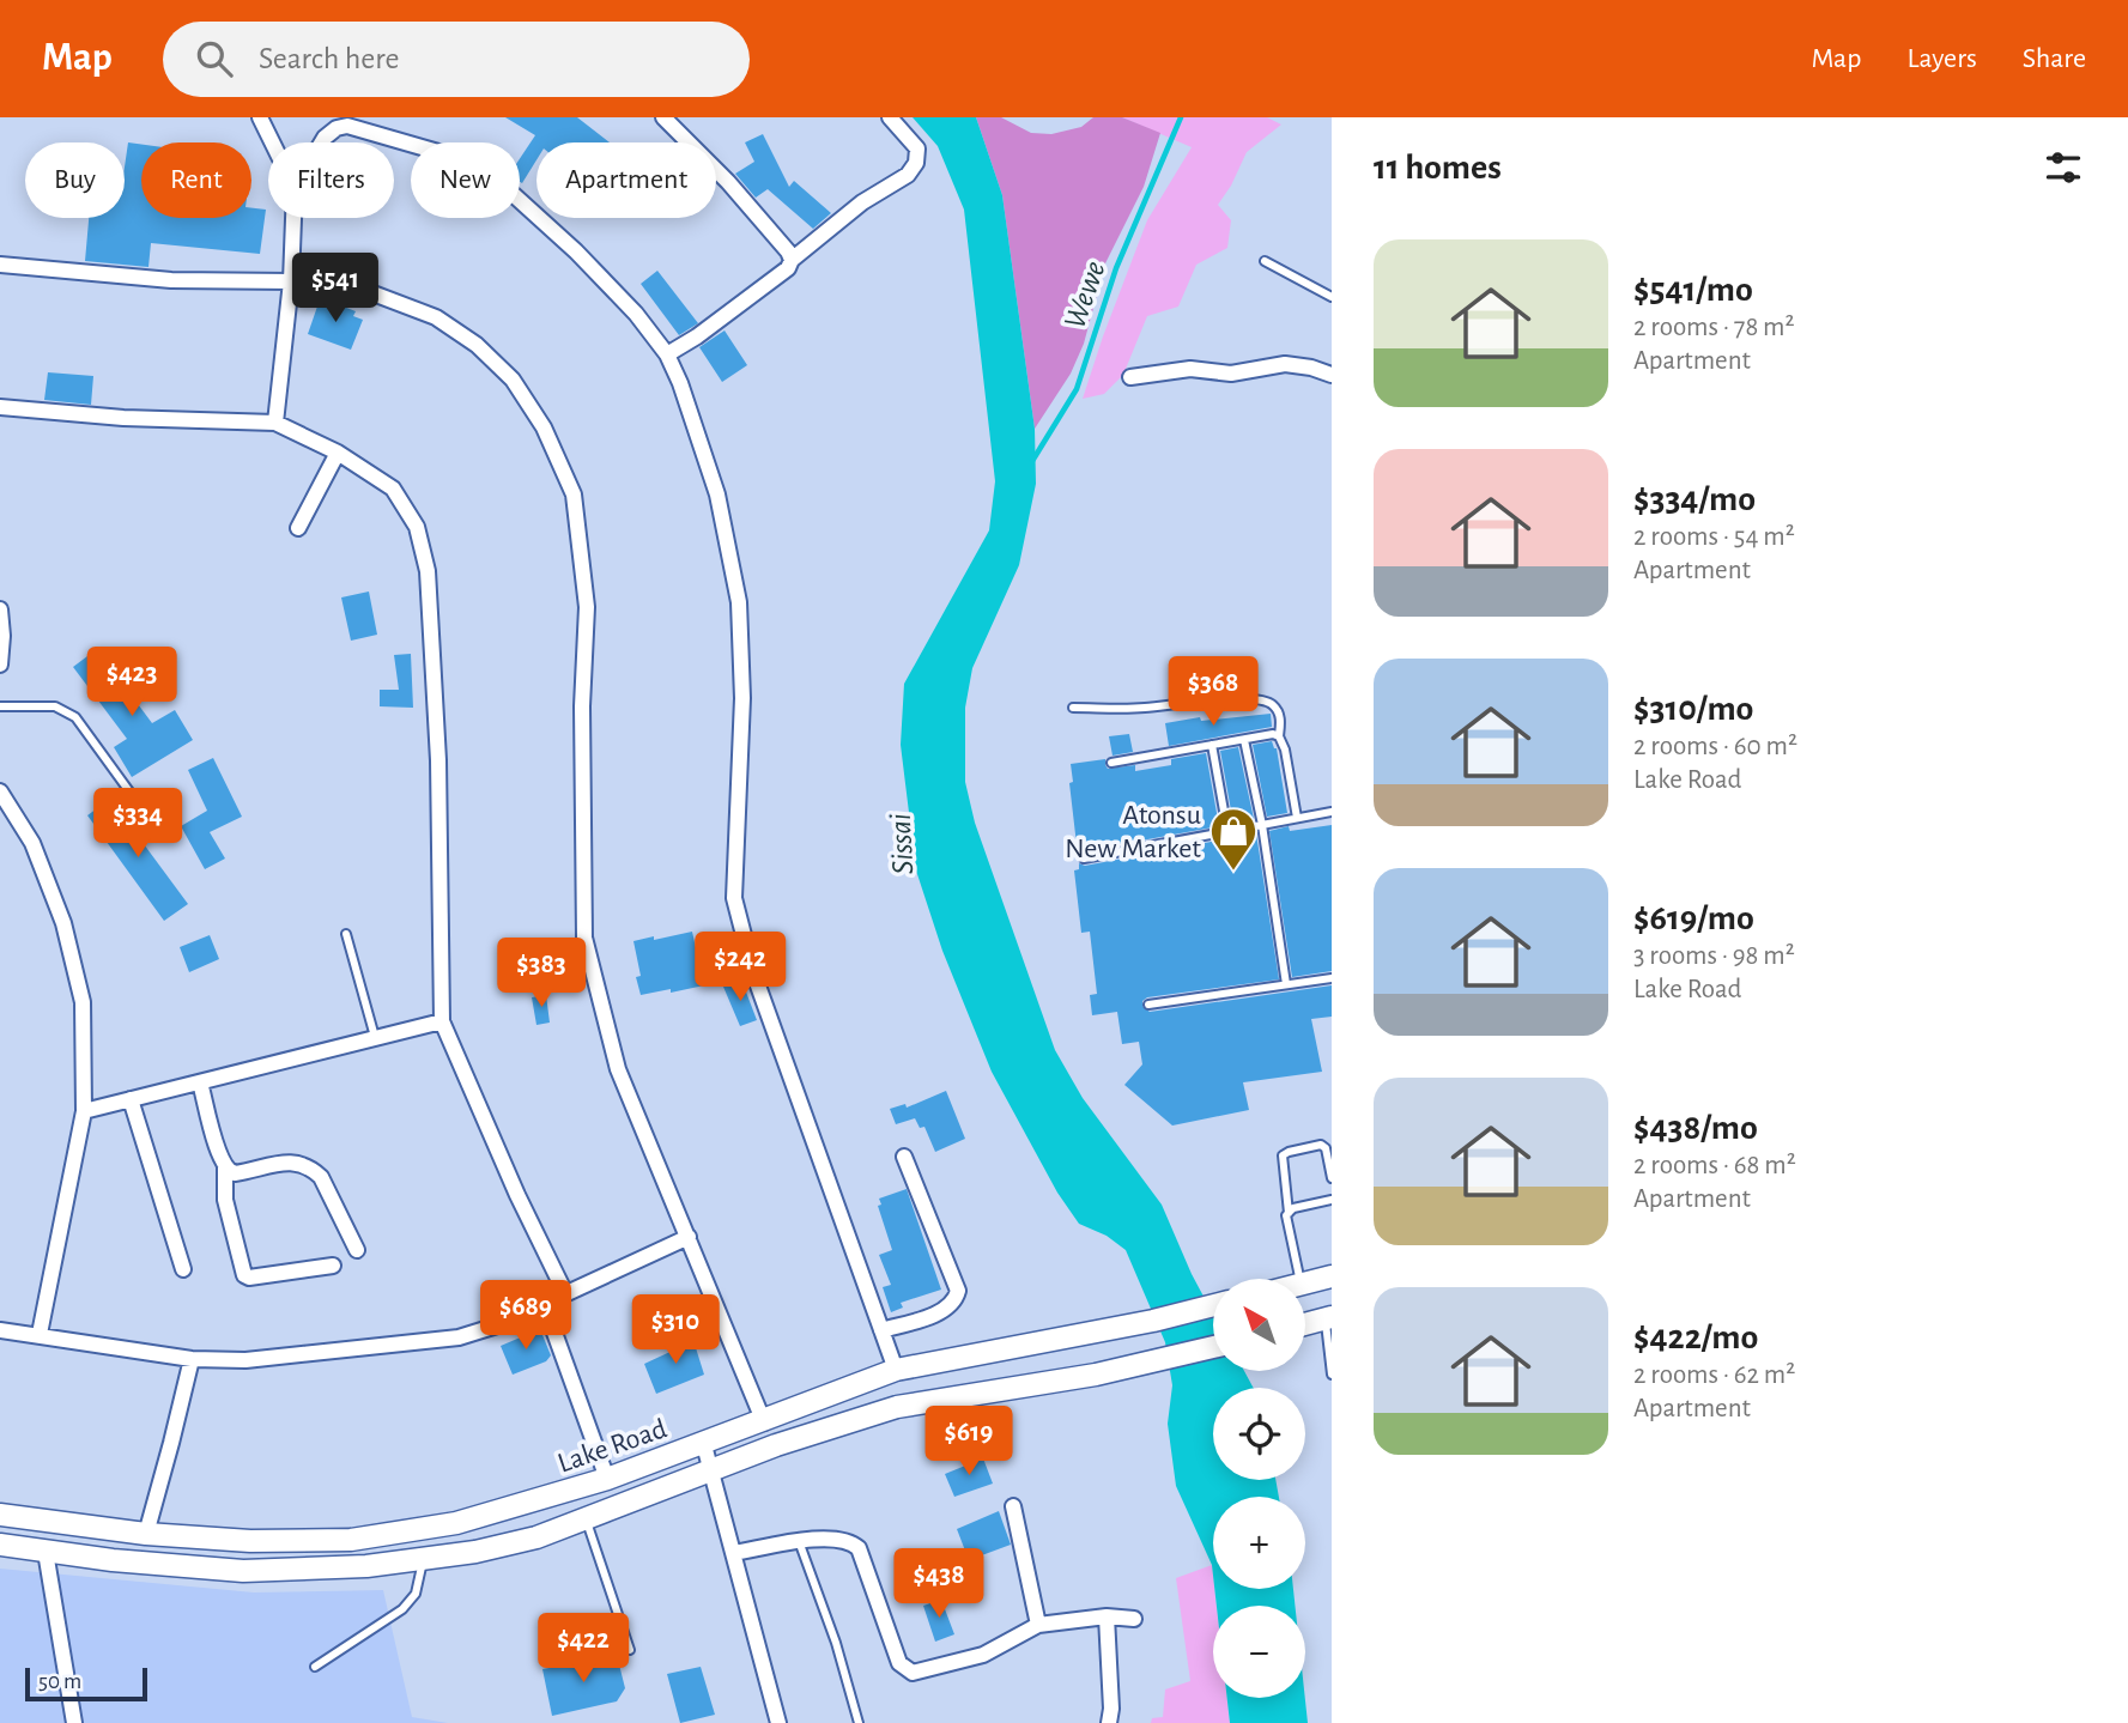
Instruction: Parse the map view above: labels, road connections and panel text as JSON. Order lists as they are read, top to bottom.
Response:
{
  "streets": {
    "main road": ["Lake Road"]
  },
  "water": ["Wewe", "Sissai"],
  "places": {
    "shop": ["Atonsu New Market"]
  },
  "scale_bar": "50 m",
  "north": "top left",
  "page": {
    "header": "Map",
    "search": "Search here",
    "nav": ["Map", "Layers", "Share"],
    "heading": "11 homes",
    "chip": [
      "Buy",
      "Rent",
      "Filters",
      "New",
      "Apartment"
    ],
    "list": [
      {
        "name": "$541/mo",
        "note": "2 rooms · 78 m² · Apartment"
      },
      {
        "name": "$334/mo",
        "note": "2 rooms · 54 m² · Apartment"
      },
      {
        "name": "$310/mo",
        "note": "2 rooms · 60 m² · Lake Road"
      },
      {
        "name": "$619/mo",
        "note": "3 rooms · 98 m² · Lake Road"
      },
      {
        "name": "$438/mo",
        "note": "2 rooms · 68 m² · Apartment"
      },
      {
        "name": "$422/mo",
        "note": "2 rooms · 62 m² · Apartment"
      }
    ],
    "price": [
      "$541",
      "$423",
      "$368",
      "$334",
      "$242",
      "$383",
      "$689",
      "$310",
      "$619",
      "$438",
      "$422"
    ],
    "map_buttons": ["+", "−"],
    "scale": "50 m"
  }
}
